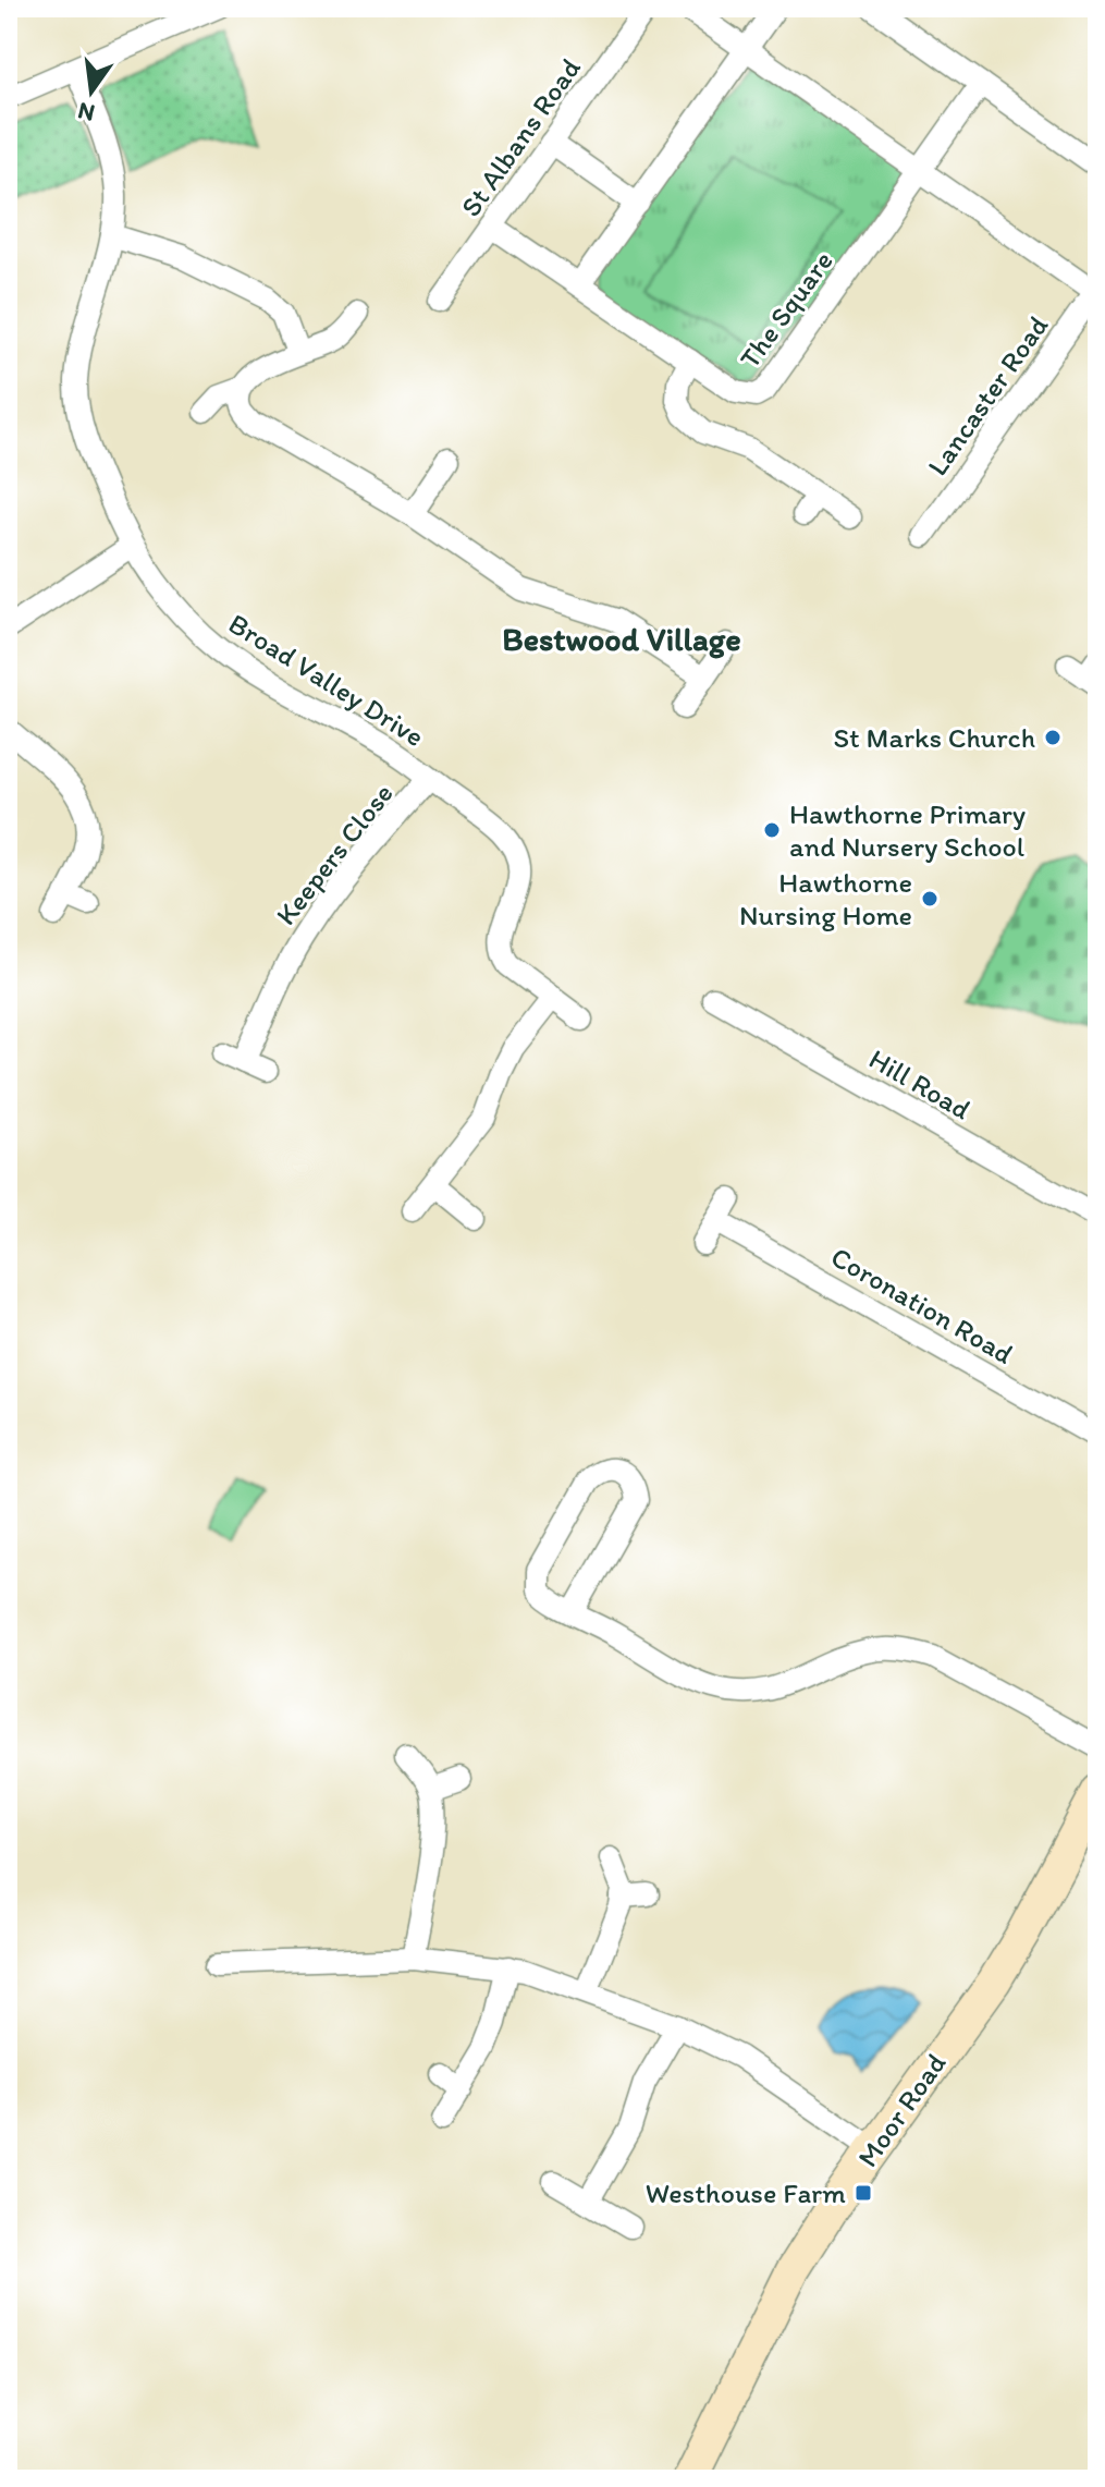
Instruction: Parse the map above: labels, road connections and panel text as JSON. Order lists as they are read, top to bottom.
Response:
{
  "streets": {
    "main road": ["Moor Road"],
    "street": [
      "St Albans Road",
      "The Square",
      "Lancaster Road",
      "Broad Valley Drive",
      "Keepers Close",
      "Hill Road",
      "Coronation Road"
    ]
  },
  "crossings": [
    ["St Albans Road", "The Square"],
    ["Broad Valley Drive", "Keepers Close"]
  ],
  "districts": ["Bestwood Village"],
  "places": {
    "other": ["St Marks Church", "Hawthorne Primary and Nursery School", "Hawthorne Nursing Home"],
    "transit": ["Westhouse Farm"]
  },
  "north": "bottom"
}
